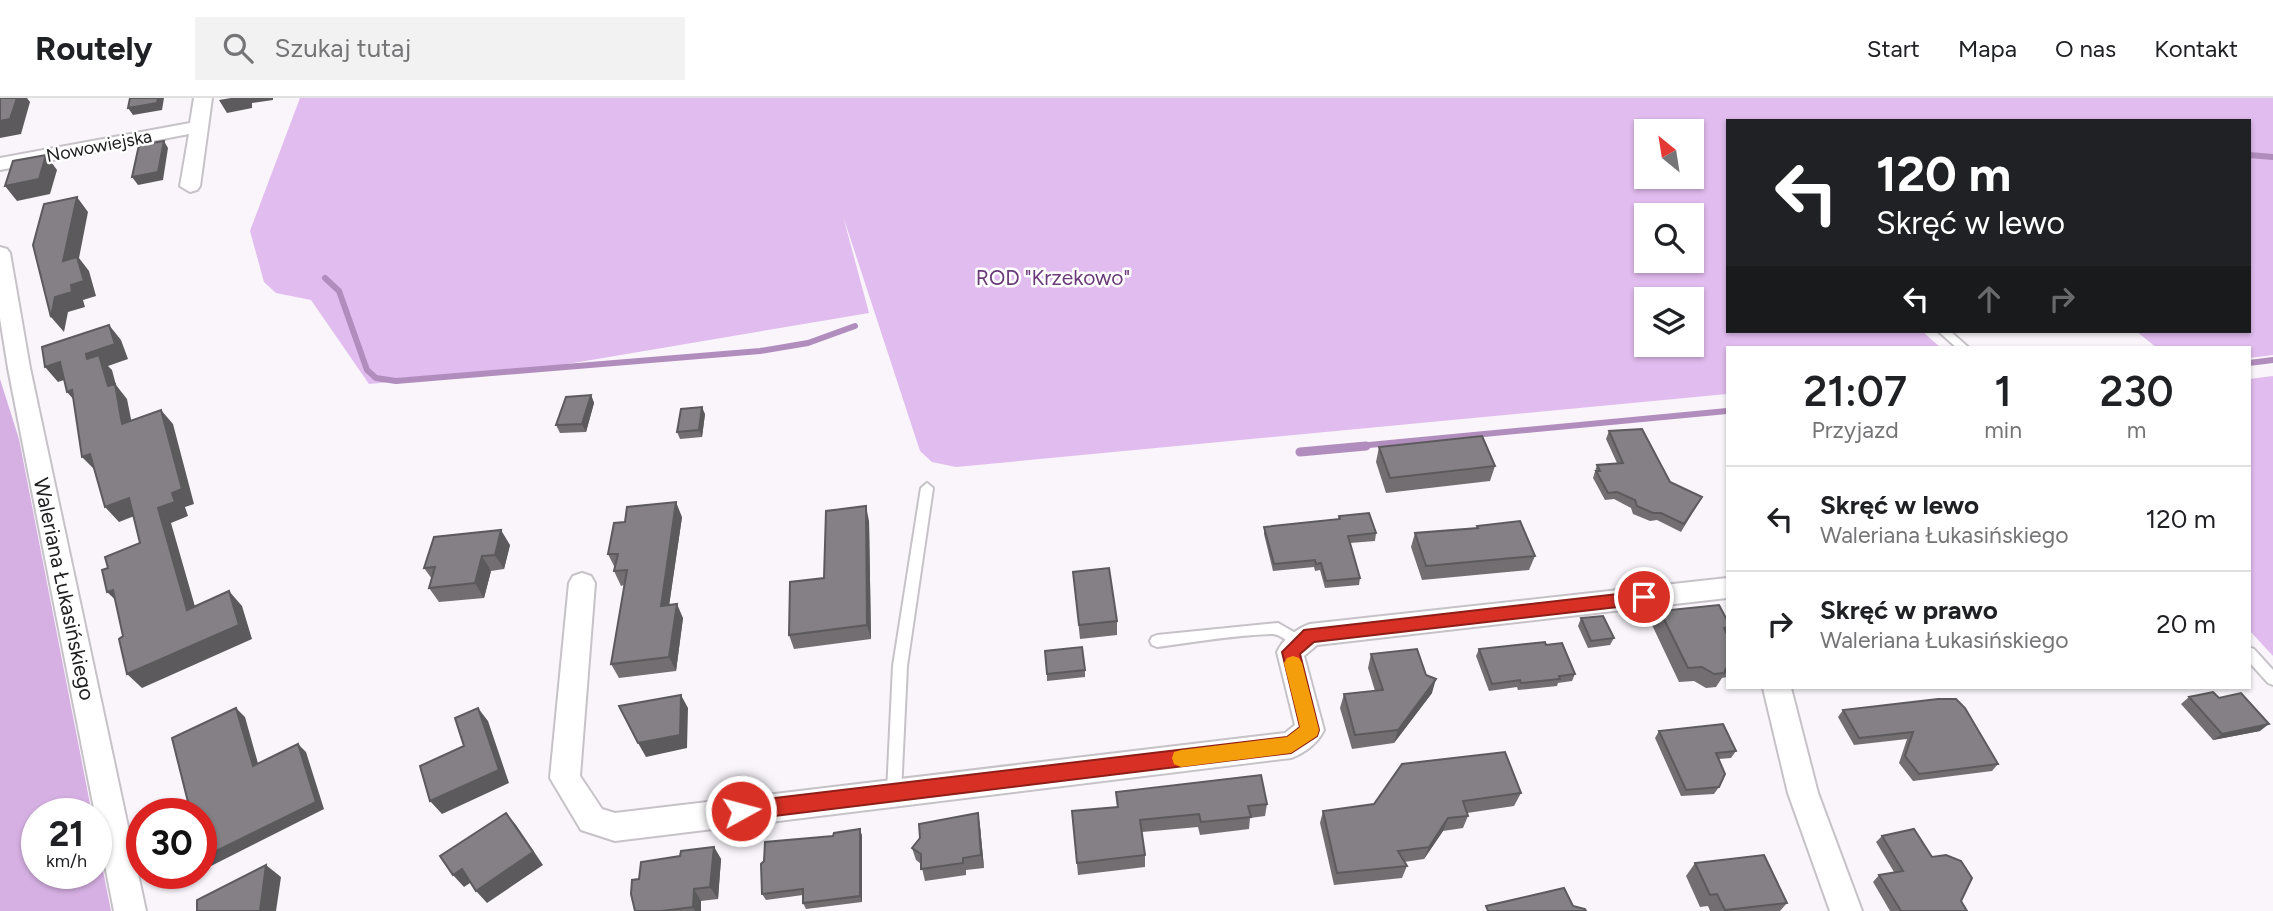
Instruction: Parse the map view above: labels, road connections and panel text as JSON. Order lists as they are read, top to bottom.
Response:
{
  "streets": {
    "street": ["Nowowiejska", "Waleriana Łukasińskiego"]
  },
  "parks": ["ROD \"Krzekowo\""],
  "north": "top left",
  "page": {
    "header": "Routely",
    "search": "Szukaj tutaj",
    "nav": [
      "Start",
      "Mapa",
      "O nas",
      "Kontakt"
    ],
    "turn": ["120 m", "Skręć w lewo"],
    "eta": [
      "21:07",
      "Przyjazd",
      "1",
      "min",
      "230",
      "m"
    ],
    "list": [
      {
        "name": "Skręć w lewo",
        "note": "Waleriana Łukasińskiego",
        "value": "120 m"
      },
      {
        "name": "Skręć w prawo",
        "note": "Waleriana Łukasińskiego",
        "value": "20 m"
      }
    ],
    "speed": "21 km/h",
    "limit": "30"
  }
}
